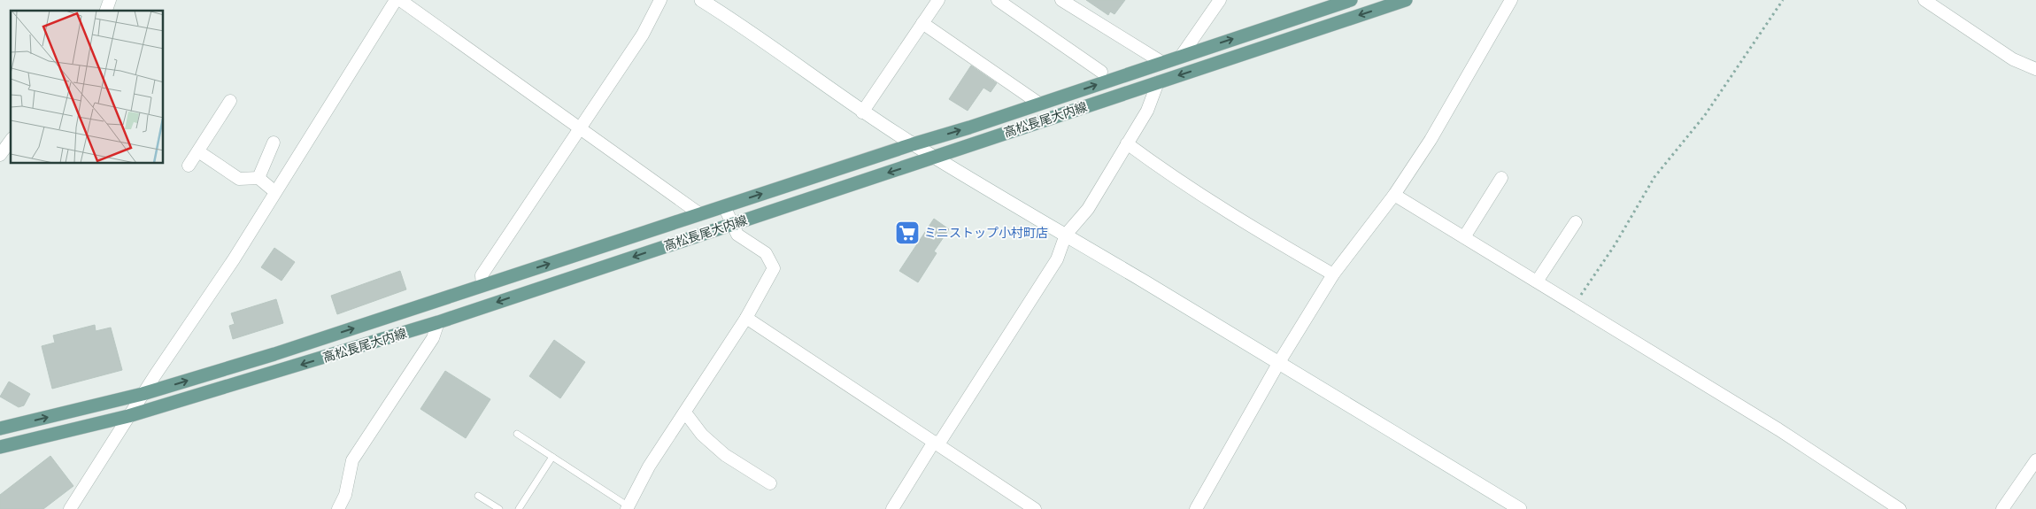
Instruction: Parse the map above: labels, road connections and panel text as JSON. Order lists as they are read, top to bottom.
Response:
{
  "streets": {
    "main road": ["高松長尾大内線"]
  },
  "places": {
    "supermarket": ["ミニストップ小村町店"]
  }
}
